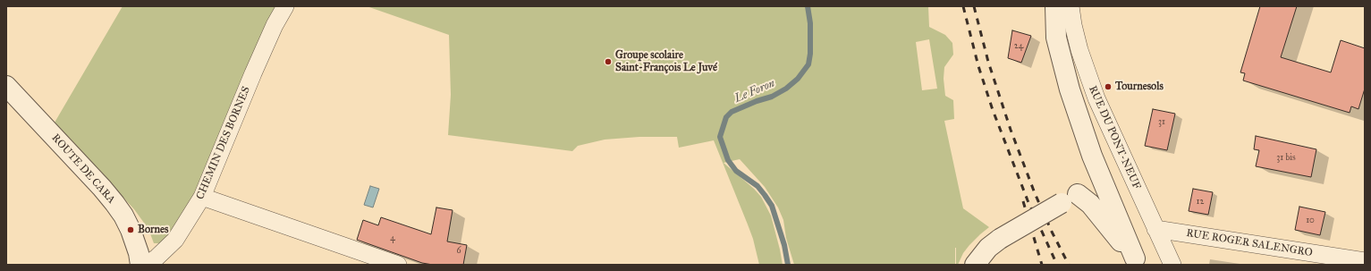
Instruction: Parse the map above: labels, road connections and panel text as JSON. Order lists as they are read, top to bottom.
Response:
{
  "streets": {
    "street": [
      "RUE DU PONT-NEUF",
      "CHEMIN DES BORNES",
      "ROUTE DE CARA",
      "RUE ROGER SALENGRO"
    ]
  },
  "crossings": [
    ["RUE DU PONT-NEUF", "RUE ROGER SALENGRO"],
    ["CHEMIN DES BORNES", "ROUTE DE CARA"]
  ],
  "water": ["Le Foron"],
  "places": ["Groupe scolaire Saint-François Le Juvé", "Tournesols", "Bornes"],
  "house_numbers": [
    "24",
    "31",
    "31 bis",
    "12",
    "10",
    "4",
    "6"
  ]
}
